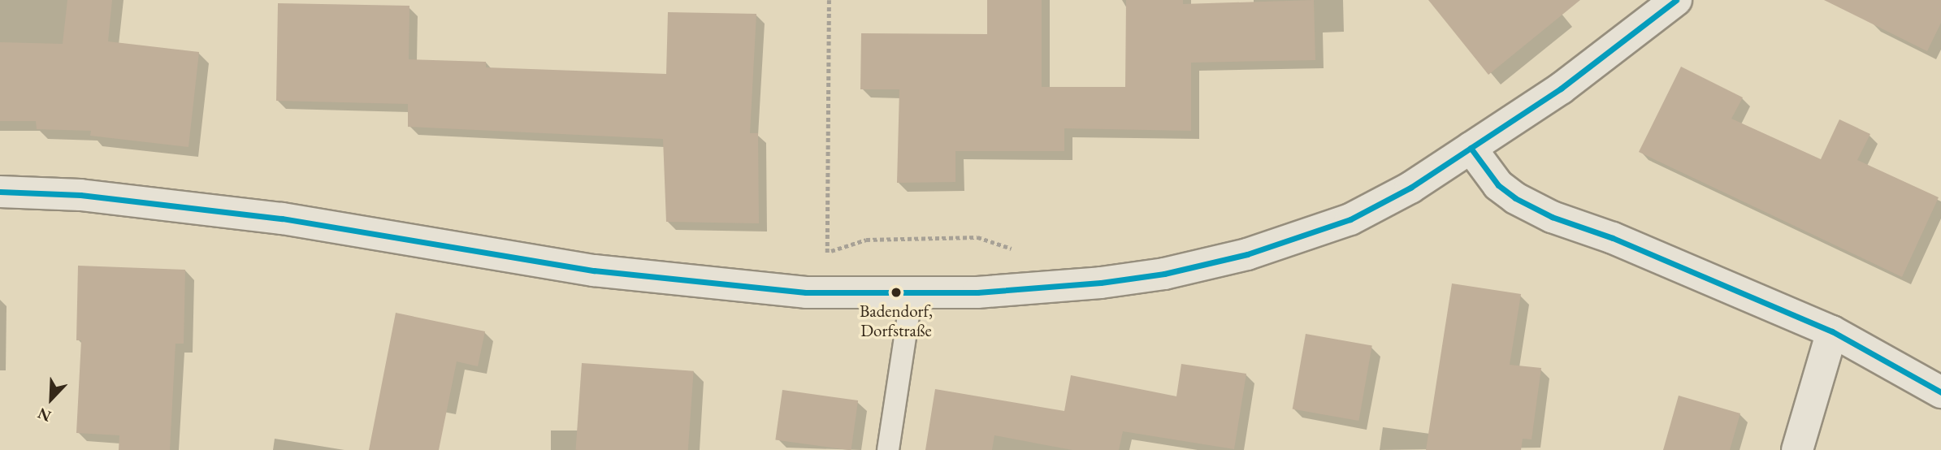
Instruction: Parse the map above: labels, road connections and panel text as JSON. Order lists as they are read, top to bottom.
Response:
{
  "places": ["Badendorf, Dorfstraße"],
  "north": "bottom left"
}
